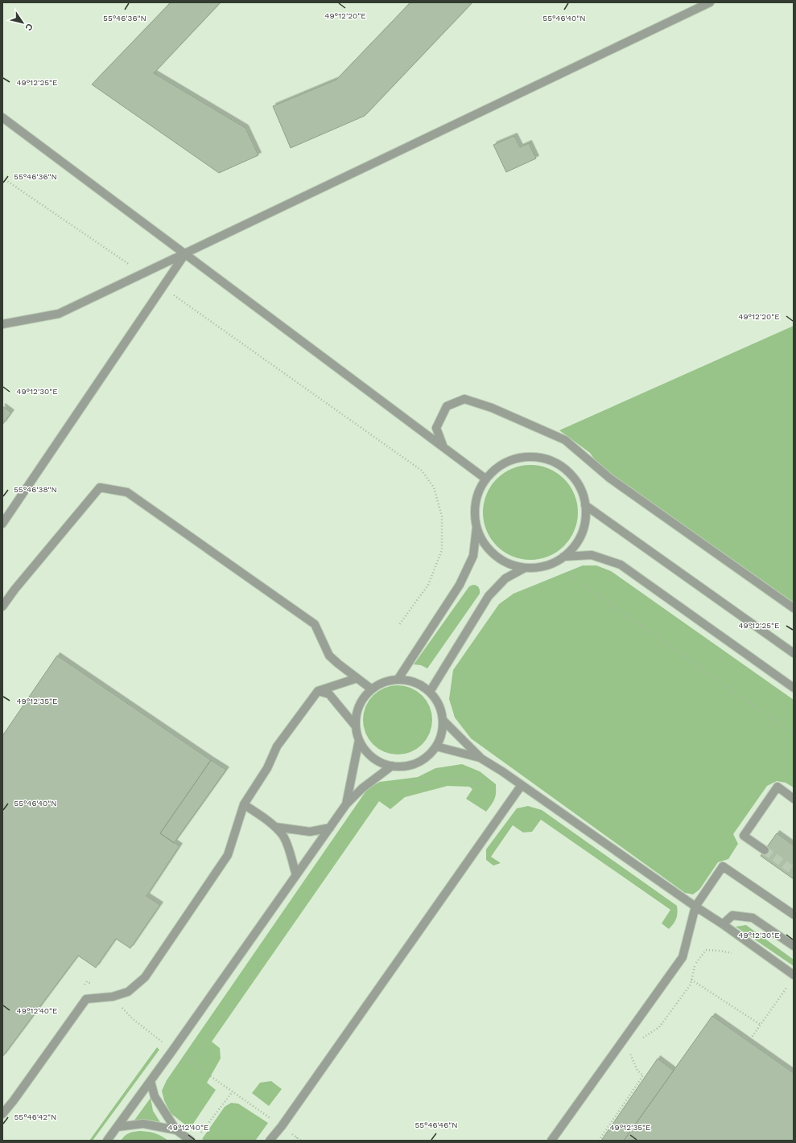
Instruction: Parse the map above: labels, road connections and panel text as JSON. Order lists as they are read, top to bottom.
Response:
{
  "north": "bottom right",
  "coordinates": [
    "49°12'20\"E",
    "55°46'36\"N",
    "55°46'40\"N",
    "49°12'25\"E",
    "49°12'30\"E",
    "55°46'38\"N",
    "49°12'35\"E",
    "49°12'40\"E",
    "55°46'42\"N",
    "55°46'46\"N"
  ]
}
